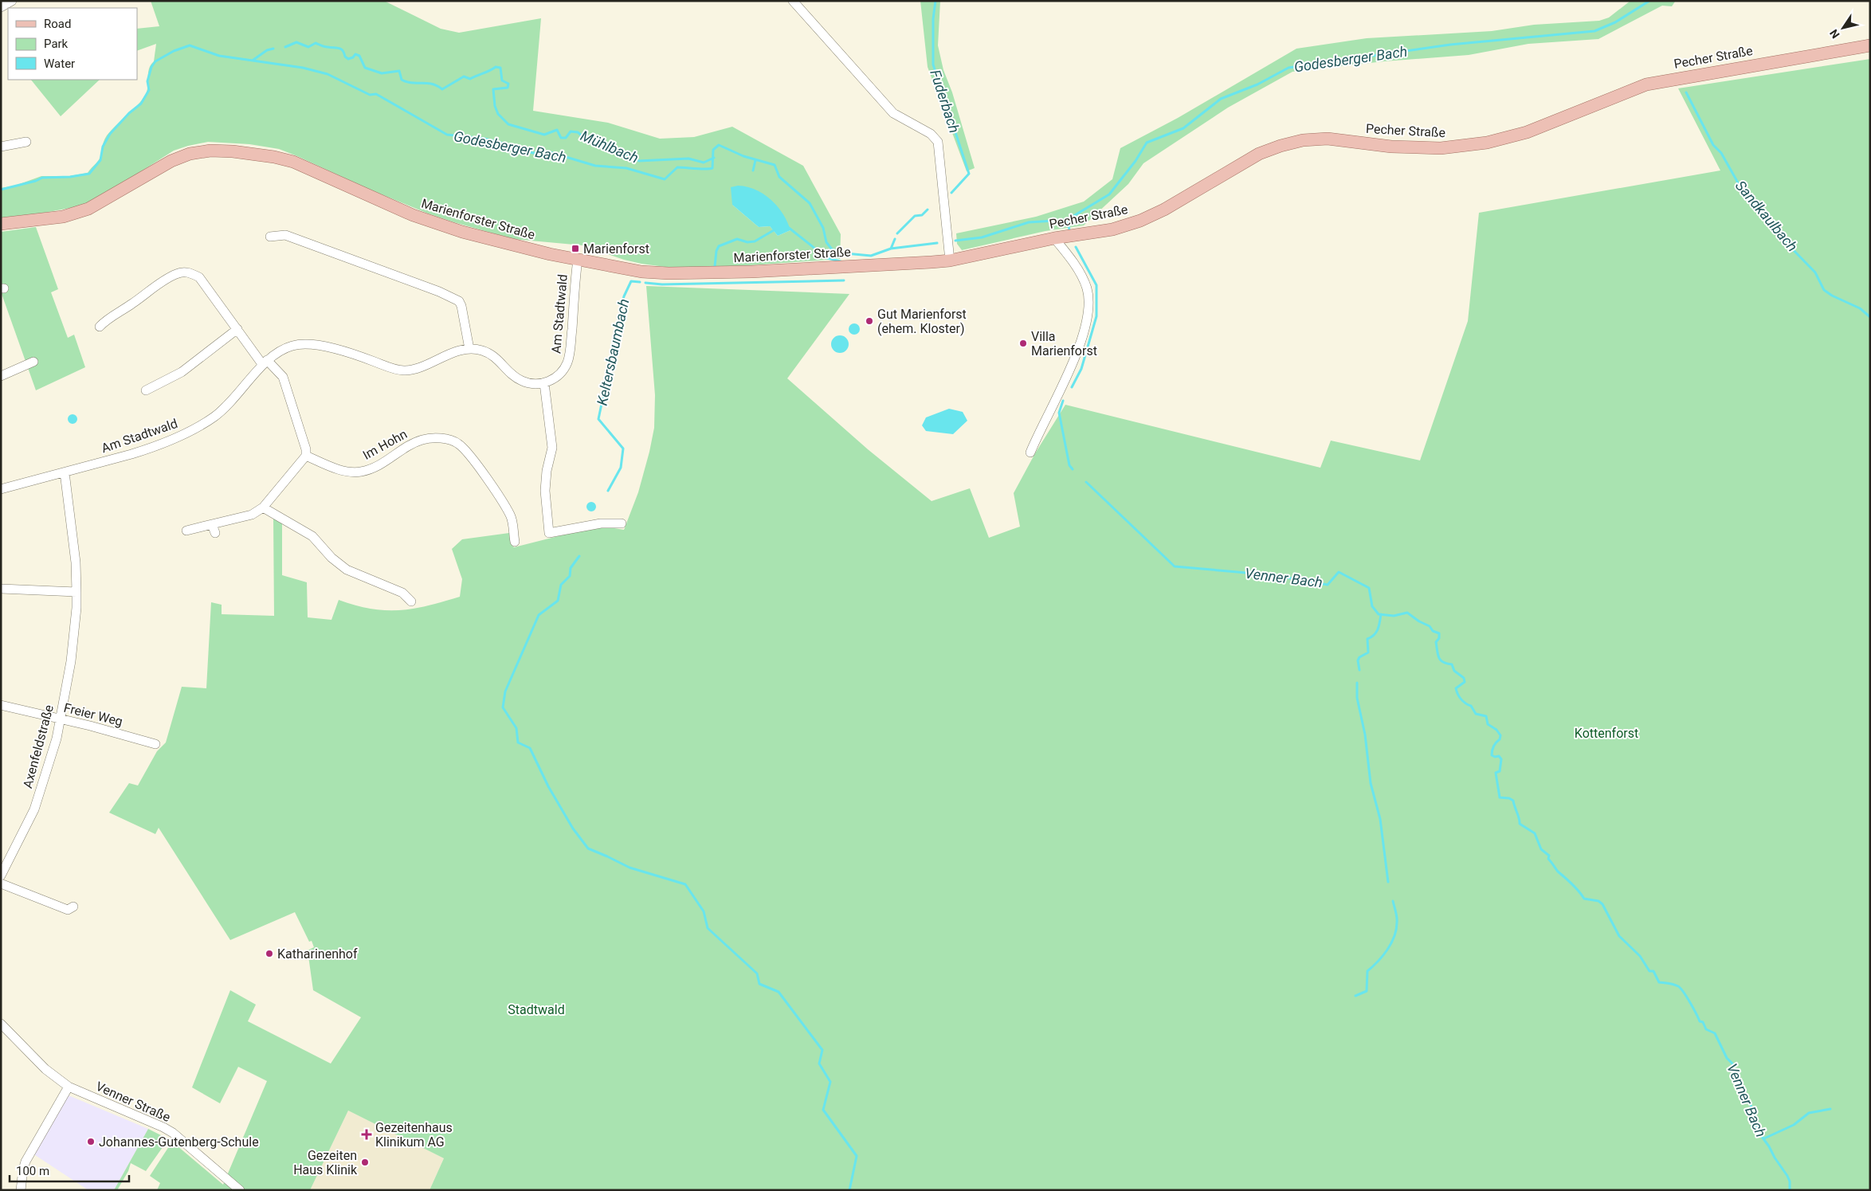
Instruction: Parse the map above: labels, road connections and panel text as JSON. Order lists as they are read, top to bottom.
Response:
{
  "streets": {
    "main road": ["Pecher Straße", "Marienforster Straße"],
    "street": [
      "Am Stadtwald",
      "Im Hohn",
      "Freier Weg",
      "Axenfeldstraße",
      "Venner Straße"
    ]
  },
  "crossings": [
    ["Pecher Straße", "Marienforster Straße"],
    ["Marienforster Straße", "Am Stadtwald"],
    ["Am Stadtwald", "Axenfeldstraße"],
    ["Freier Weg", "Axenfeldstraße"]
  ],
  "water": [
    "Godesberger Bach",
    "Fuderbach",
    "Mühlbach",
    "Sandkaulbach",
    "Keltersbaumbach",
    "Venner Bach"
  ],
  "parks": ["Kottenforst", "Stadtwald"],
  "places": {
    "transit": ["Marienforst"],
    "other": [
      "Gut Marienforst (ehem. Kloster)",
      "Villa Marienforst",
      "Katharinenhof",
      "Johannes-Gutenberg-Schule",
      "Gezeiten Haus Klinik"
    ],
    "health": ["Gezeitenhaus Klinikum AG"]
  },
  "legend": ["Road", "Park", "Water"],
  "scale_bar": "100 m",
  "north": "bottom left"
}
